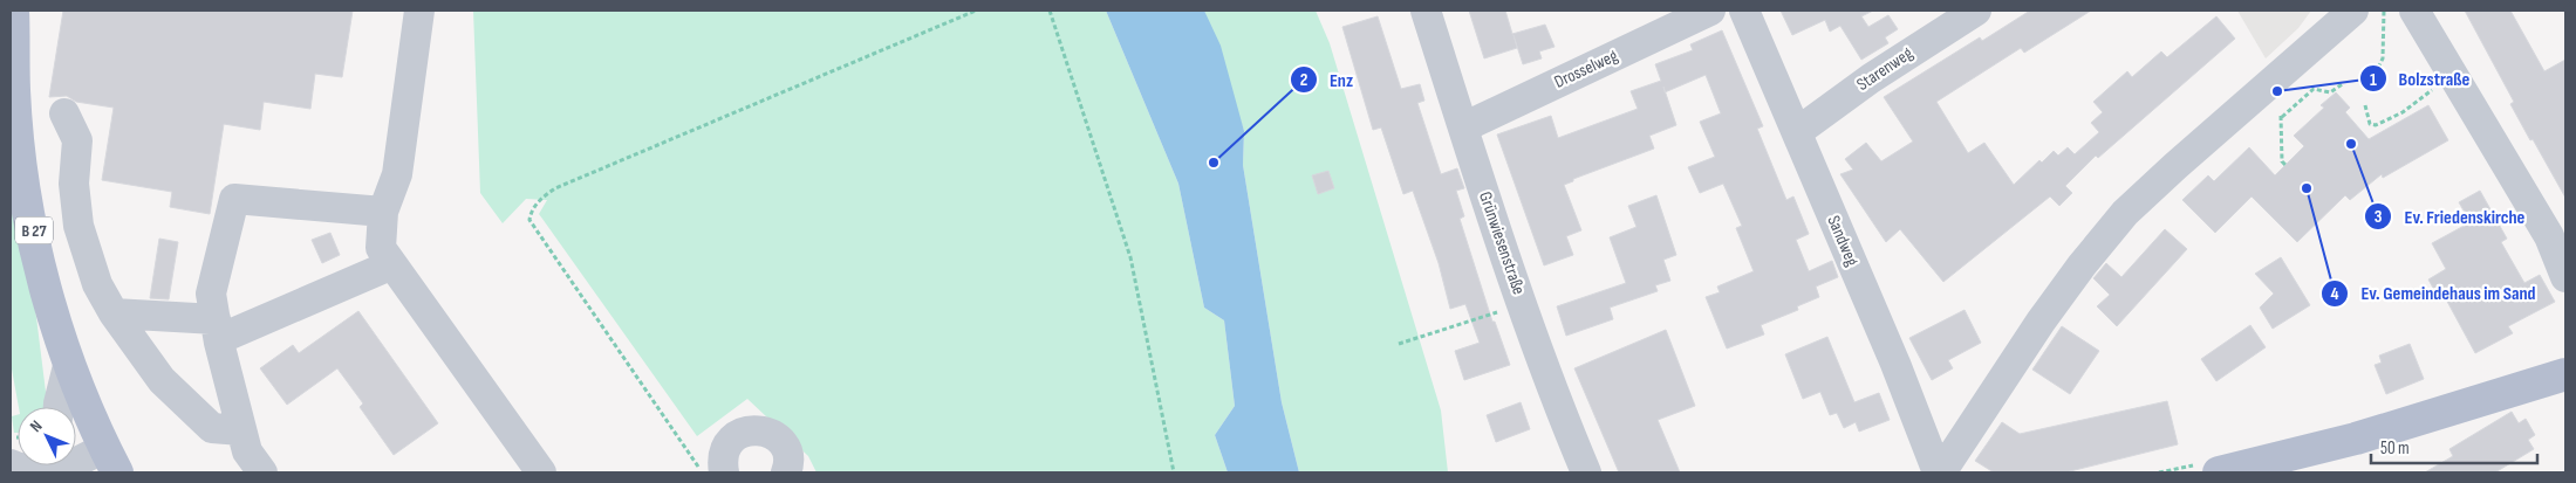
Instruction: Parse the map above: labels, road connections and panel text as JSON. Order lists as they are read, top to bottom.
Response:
{
  "streets": {
    "main road": ["B 27"],
    "street": [
      "Drosselweg",
      "Starenweg",
      "Sandweg",
      "Grünwiesenstraße"
    ]
  },
  "crossings": [
    ["Drosselweg", "Grünwiesenstraße"],
    ["Starenweg", "Sandweg"]
  ],
  "places": [
    "Bolzstraße",
    "Ev. Friedenskirche",
    "Enz",
    "Ev. Gemeindehaus im Sand"
  ],
  "scale_bar": "50 m",
  "north": "top left"
}
